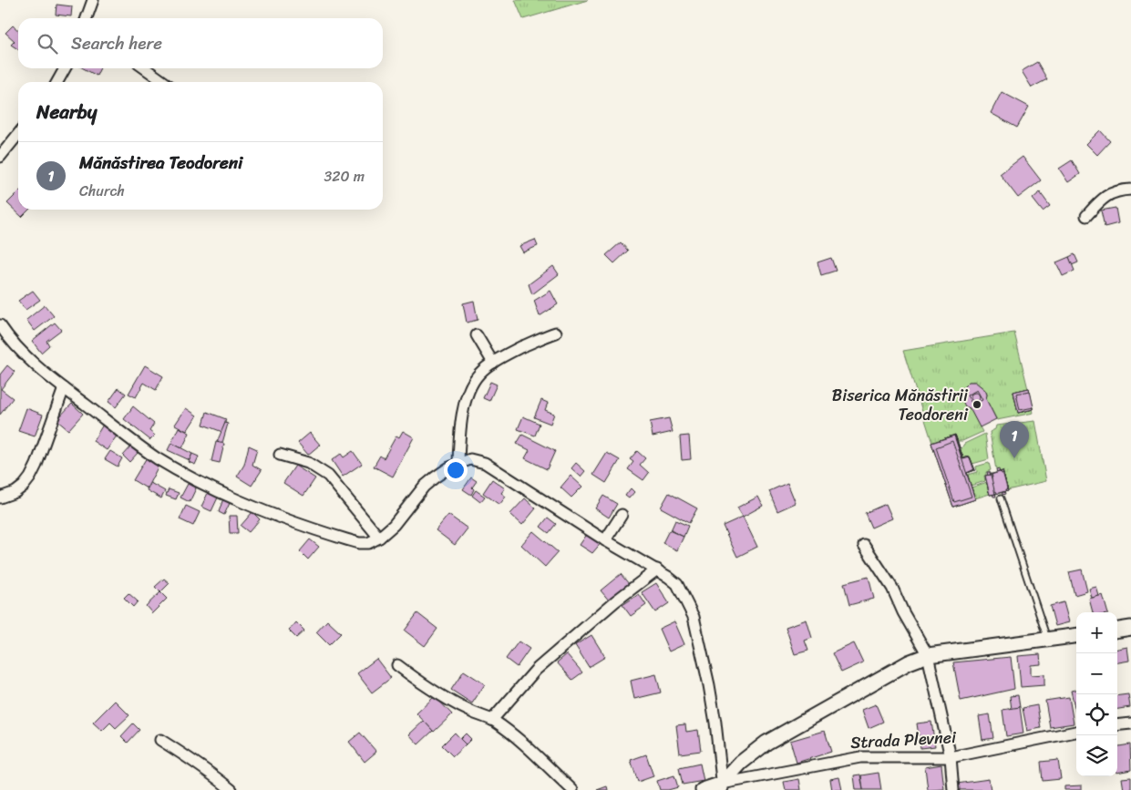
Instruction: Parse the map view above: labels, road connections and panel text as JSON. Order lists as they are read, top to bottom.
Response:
{
  "streets": {
    "street": ["Strada Plevnei"]
  },
  "places": ["Biserica Mănăstirii Teodoreni"],
  "page": {
    "search": "Search here",
    "heading": "Nearby",
    "list": [
      {
        "mark": "1",
        "name": "Mănăstirea Teodoreni",
        "note": "Church",
        "value": "320 m"
      }
    ],
    "pins": "1",
    "map_buttons": ["+", "−"]
  }
}
